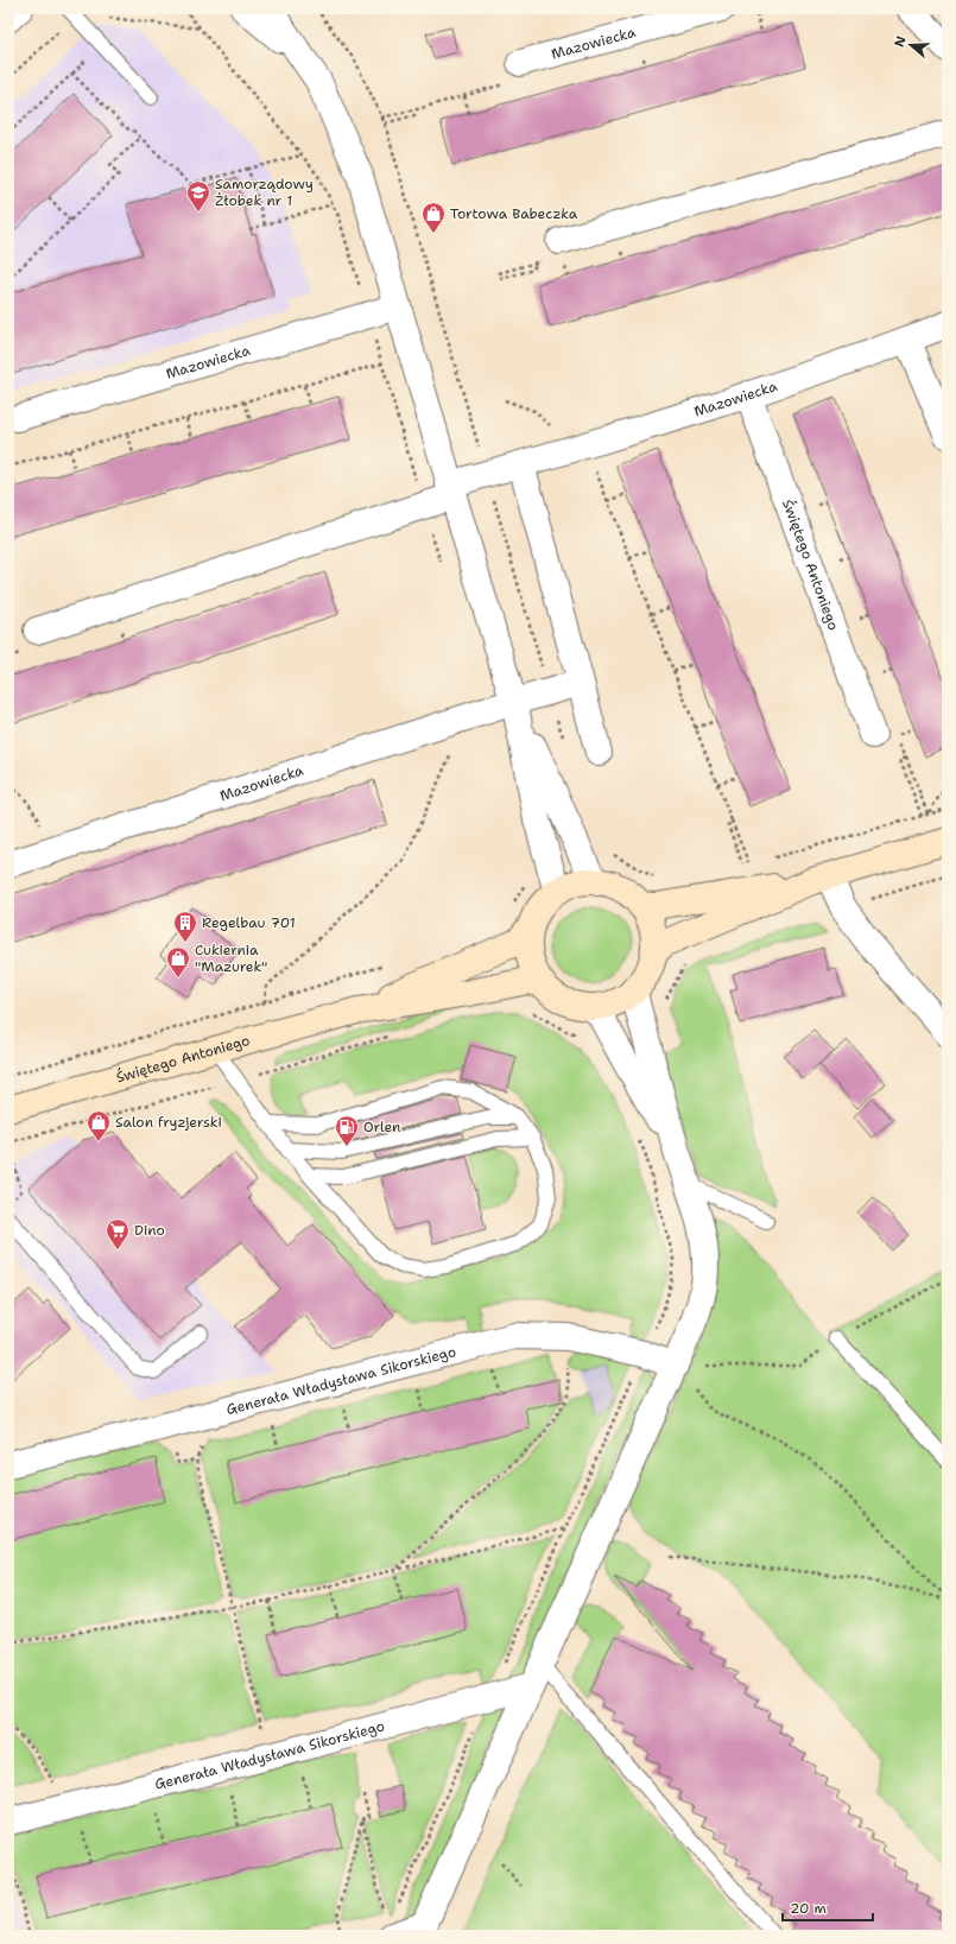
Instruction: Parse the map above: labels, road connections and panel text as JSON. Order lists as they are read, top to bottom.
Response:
{
  "streets": {
    "street": ["Mazowiecka", "Świętego Antoniego", "Generała Władysława Sikorskiego"]
  },
  "crossings": [
    ["Mazowiecka", "Świętego Antoniego"]
  ],
  "places": {
    "school or university": ["Samorządowy Żłobek nr 1"],
    "shop": ["Tortowa Babeczka", "Cukiernia \"Mazurek\"", "Salon fryzjerski"],
    "building": ["Regelbau 701"],
    "fuel station": ["Orlen"],
    "supermarket": ["Dino"]
  },
  "scale_bar": "20 m",
  "north": "left"
}
